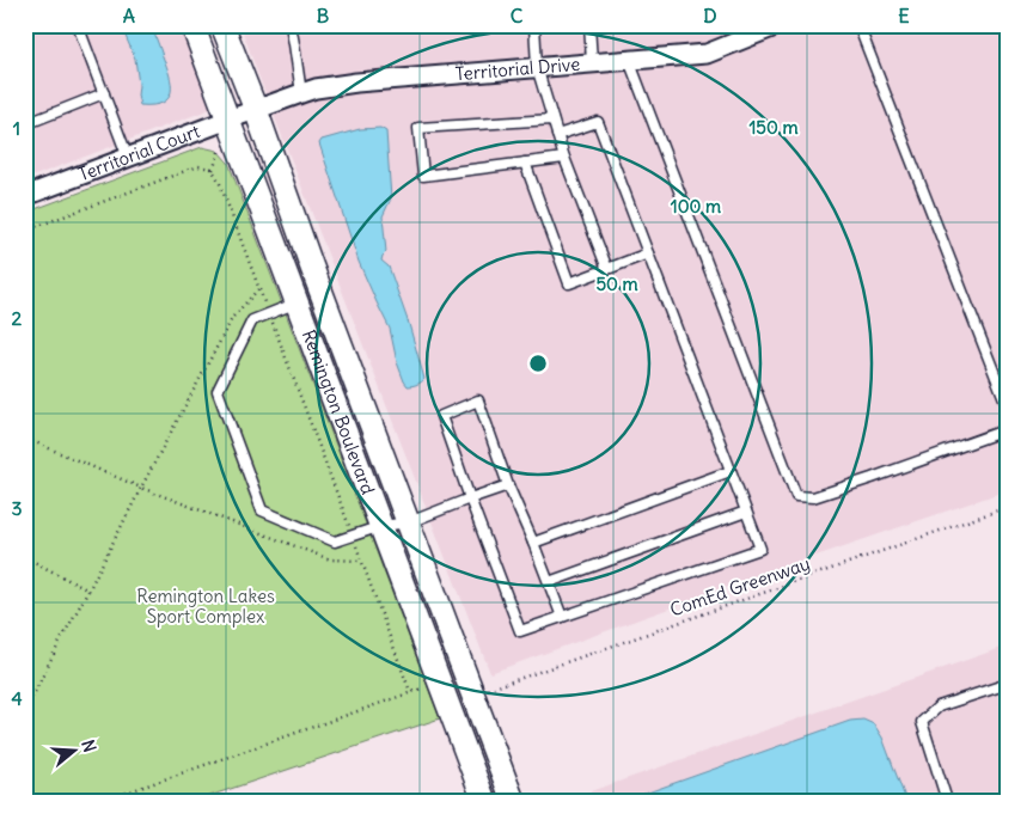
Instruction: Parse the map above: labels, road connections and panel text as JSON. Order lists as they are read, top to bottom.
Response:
{
  "streets": {
    "street": ["Territorial Drive", "Territorial Court", "Remington Boulevard"],
    "path": ["ComEd Greenway"]
  },
  "crossings": [
    ["Territorial Drive", "Territorial Court"],
    ["Territorial Drive", "Remington Boulevard"],
    ["Territorial Court", "Remington Boulevard"]
  ],
  "parks": ["Remington Lakes Sport Complex"],
  "north": "right",
  "grid": {
    "columns": [
      "A",
      "B",
      "C",
      "D",
      "E"
    ],
    "rows": [
      "1",
      "2",
      "3",
      "4"
    ]
  },
  "rings": ["150 m", "100 m", "50 m"]
}
